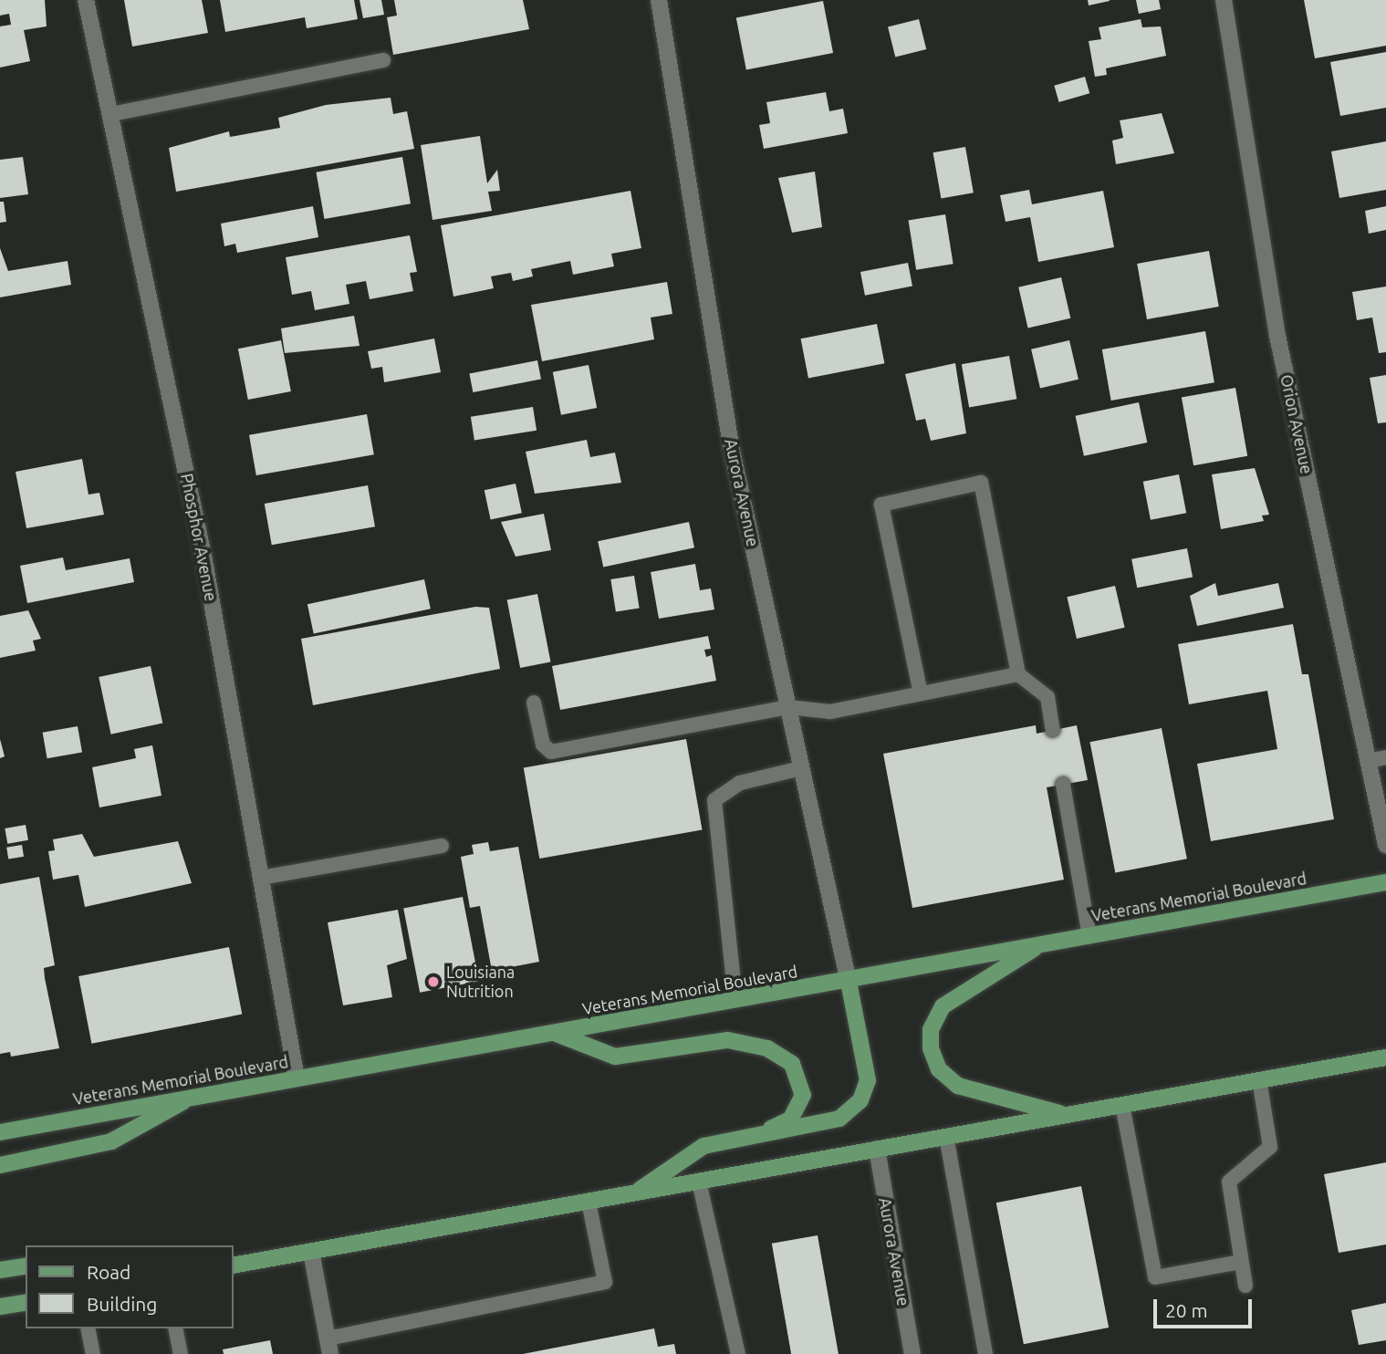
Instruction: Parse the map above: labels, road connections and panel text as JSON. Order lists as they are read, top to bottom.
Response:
{
  "streets": {
    "main road": ["Veterans Memorial Boulevard"],
    "street": ["Orion Avenue", "Aurora Avenue", "Phosphor Avenue"]
  },
  "crossings": [
    ["Aurora Avenue", "Veterans Memorial Boulevard"],
    ["Phosphor Avenue", "Veterans Memorial Boulevard"]
  ],
  "places": ["Louisiana Nutrition"],
  "legend": ["Road", "Building"],
  "scale_bar": "20 m"
}
